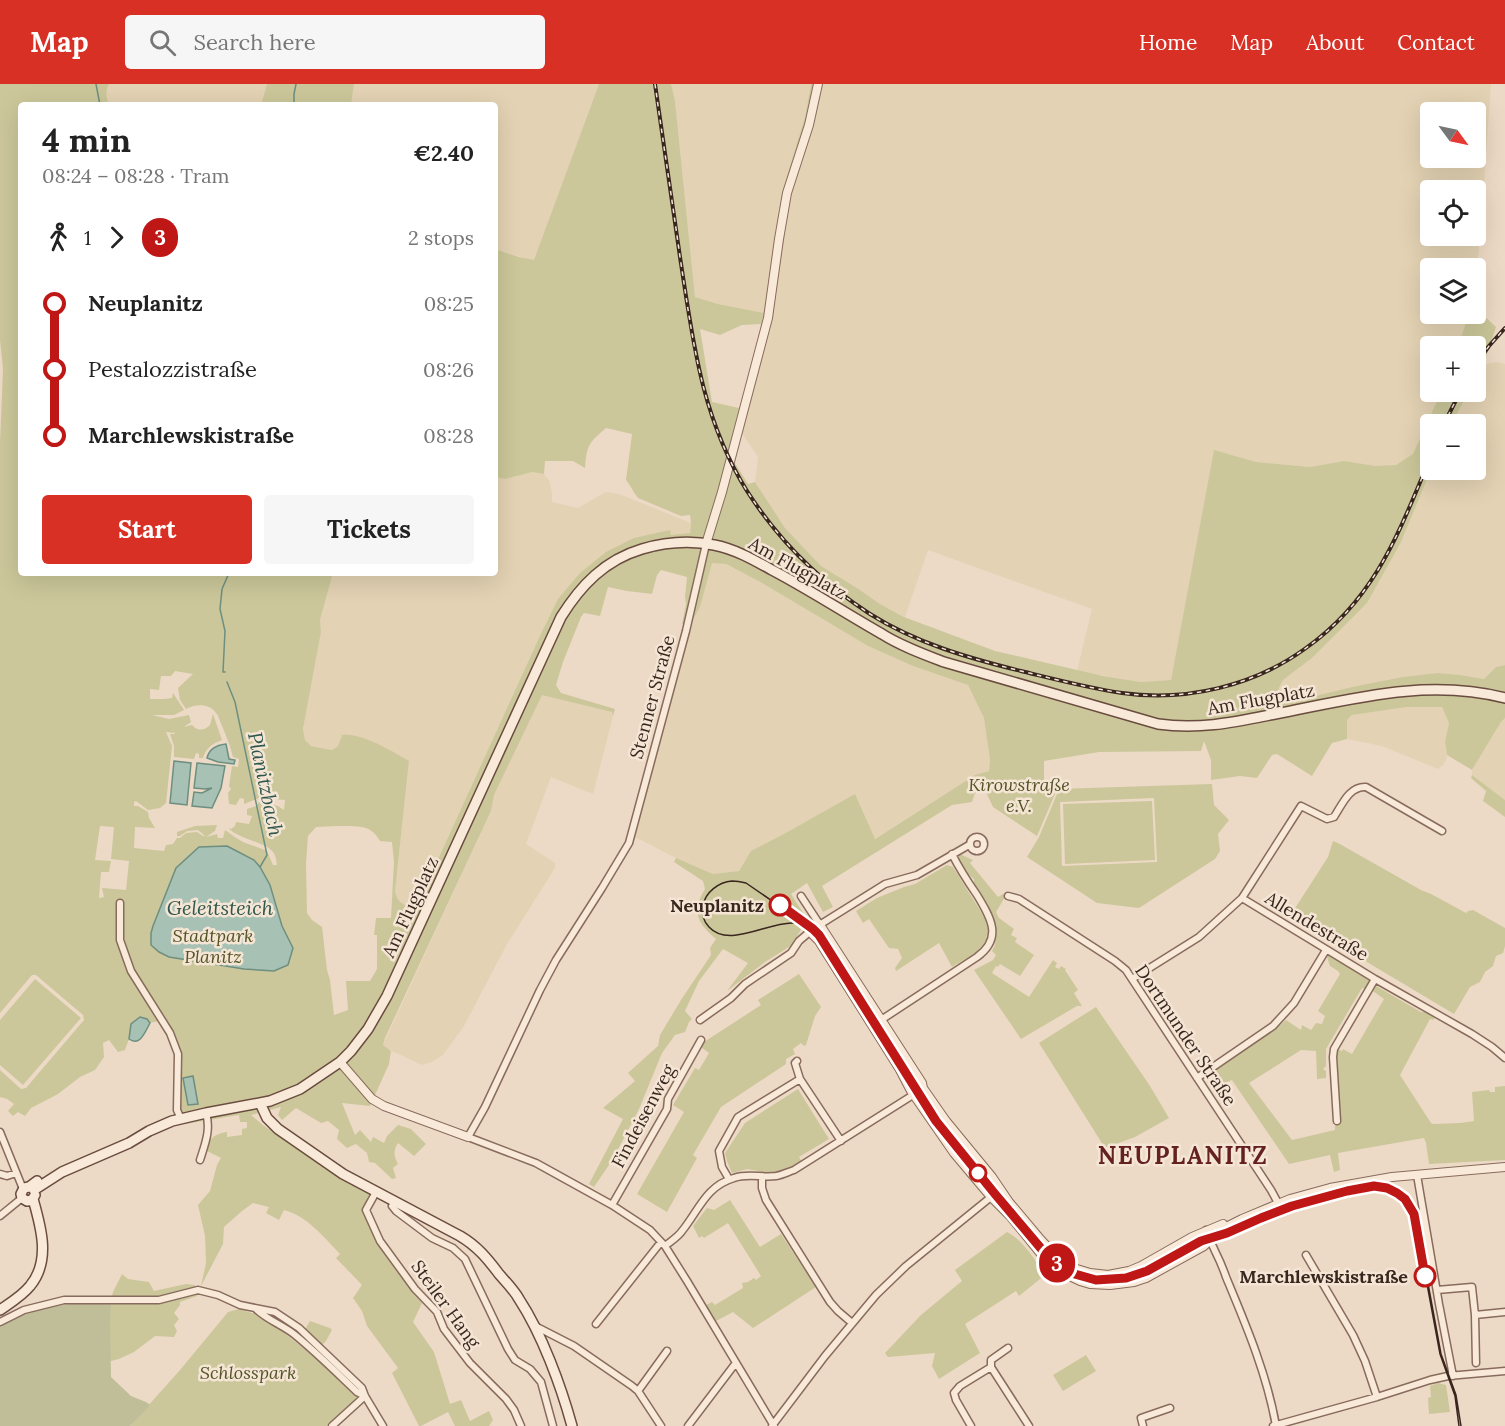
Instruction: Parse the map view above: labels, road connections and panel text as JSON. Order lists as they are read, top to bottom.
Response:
{
  "streets": {
    "main road": ["Am Flugplatz"],
    "street": [
      "Stenner Straße",
      "Allendestraße",
      "Dortmunder Straße",
      "Findeisenweg",
      "Steiler Hang"
    ]
  },
  "crossings": [
    ["Am Flugplatz", "Stenner Straße"]
  ],
  "districts": ["NEUPLANITZ"],
  "water": ["Planitzbach", "Geleitsteich"],
  "parks": ["Kirowstraße e.V.", "Stadtpark Planitz", "Schlosspark"],
  "places": ["Neuplanitz", "Marchlewskistraße"],
  "lines": ["tram line 3"],
  "north": "bottom right",
  "page": {
    "header": "Map",
    "search": "Search here",
    "nav": [
      "Home",
      "Map",
      "About",
      "Contact"
    ],
    "on_map": "3",
    "map_buttons": ["+", "−"],
    "heading": ["4 min", "08:24 – 08:28 · Tram", "€2.40"],
    "legs": ["1", "3", "2 stops"],
    "list": [
      {
        "name": "Neuplanitz",
        "value": "08:25"
      },
      {
        "name": "Pestalozzistraße",
        "value": "08:26"
      },
      {
        "name": "Marchlewskistraße",
        "value": "08:28"
      }
    ],
    "buttons": ["Start", "Tickets"]
  }
}
